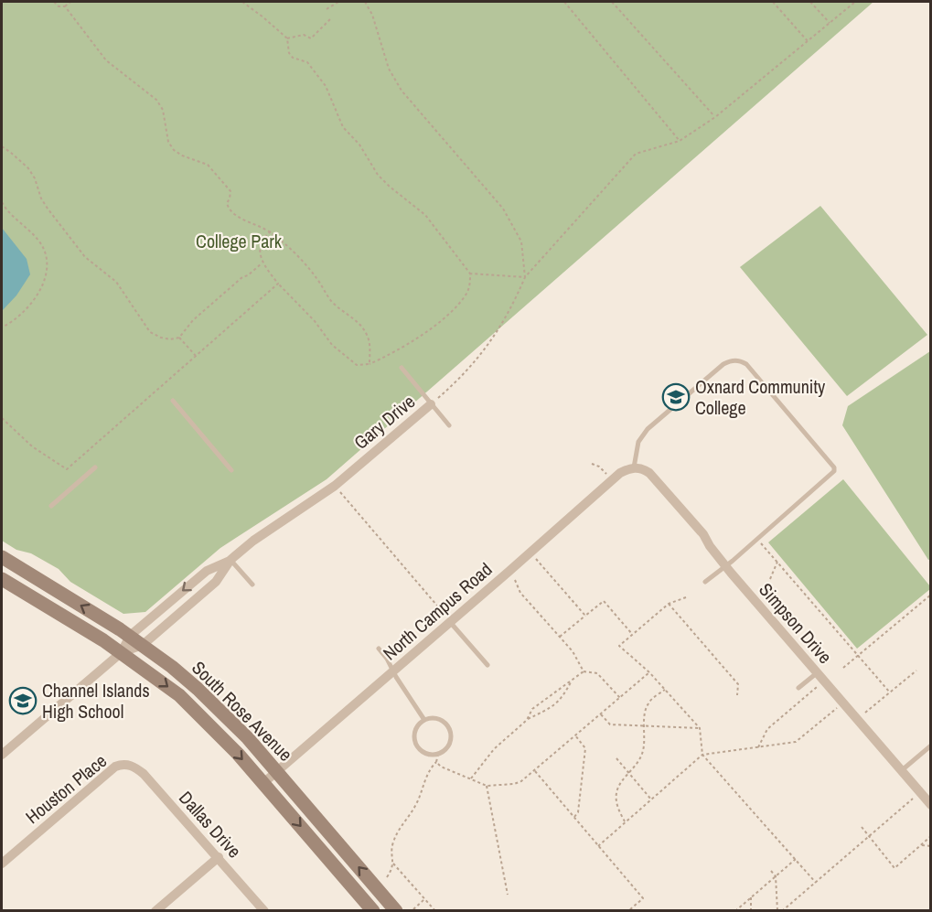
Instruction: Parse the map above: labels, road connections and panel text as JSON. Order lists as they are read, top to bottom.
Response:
{
  "streets": {
    "main road": ["South Rose Avenue"],
    "street": [
      "Gary Drive",
      "North Campus Road",
      "Simpson Drive",
      "Houston Place",
      "Dallas Drive"
    ]
  },
  "crossings": [
    ["Gary Drive", "South Rose Avenue"],
    ["North Campus Road", "Simpson Drive"],
    ["North Campus Road", "South Rose Avenue"],
    ["Houston Place", "Dallas Drive"]
  ],
  "parks": ["College Park"],
  "places": {
    "school or university": ["Oxnard Community College", "Channel Islands High School"]
  }
}
